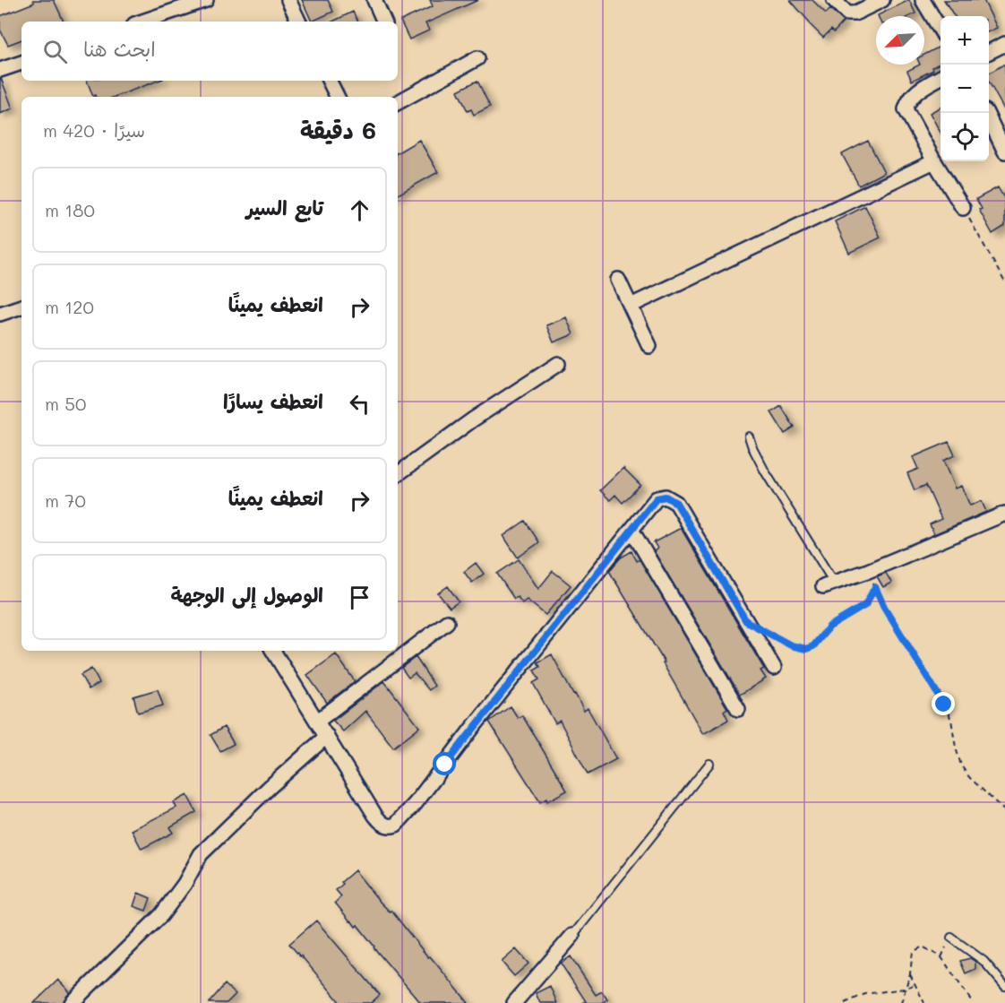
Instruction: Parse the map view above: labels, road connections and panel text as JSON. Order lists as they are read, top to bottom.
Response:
{
  "north": "bottom left",
  "page": {
    "map_buttons": ["+", "−"],
    "search": "ابحث هنا",
    "heading": ["6 دقيقة", "سيرًا · 420 m"],
    "list": [
      ["تابع السير", "180 m"],
      ["انعطف يمينًا", "120 m"],
      ["انعطف يسارًا", "50 m"],
      ["انعطف يمينًا", "70 m"],
      "الوصول إلى الوجهة"
    ]
  }
}
